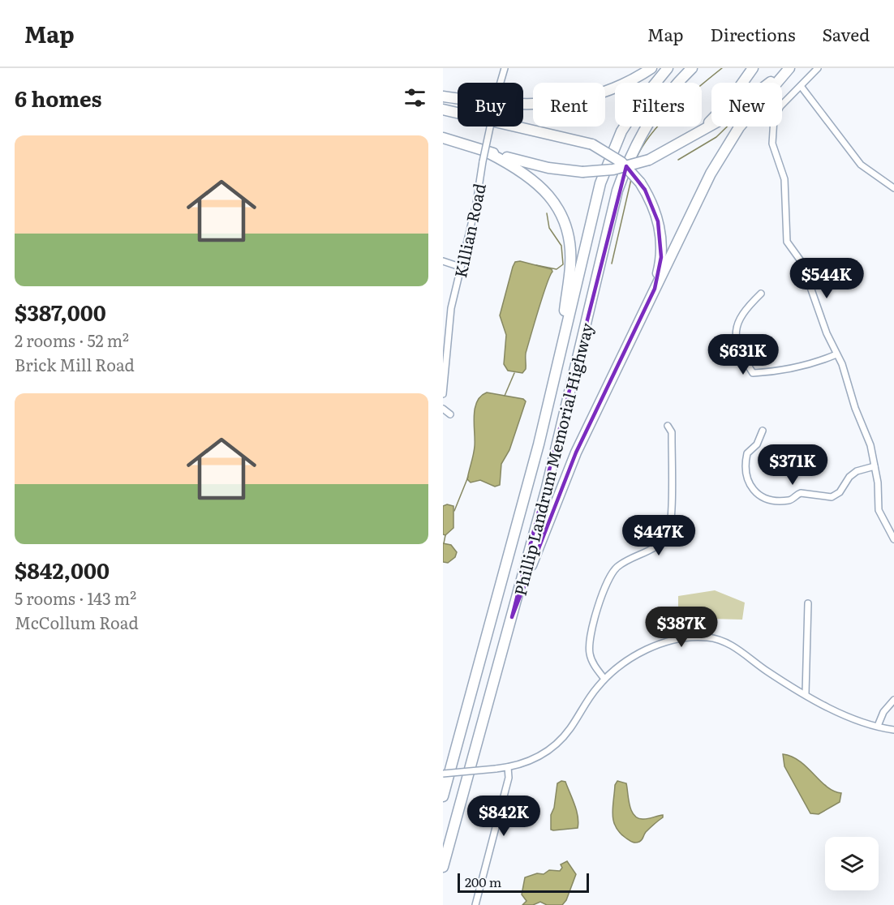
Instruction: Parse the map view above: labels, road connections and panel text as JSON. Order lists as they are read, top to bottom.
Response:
{
  "streets": {
    "highway": ["Phillip Landrum Memorial Highway"],
    "street": ["Killian Road"]
  },
  "scale_bar": "200 m",
  "page": {
    "header": "Map",
    "nav": ["Map", "Directions", "Saved"],
    "heading": "6 homes",
    "chip": [
      "Buy",
      "Rent",
      "Filters",
      "New"
    ],
    "list": [
      {
        "name": "$387,000",
        "note": "2 rooms · 52 m² · Brick Mill Road"
      },
      {
        "name": "$842,000",
        "note": "5 rooms · 143 m² · McCollum Road"
      }
    ],
    "price": [
      "$544K",
      "$631K",
      "$371K",
      "$447K",
      "$387K",
      "$842K"
    ],
    "scale": "200 m"
  }
}
